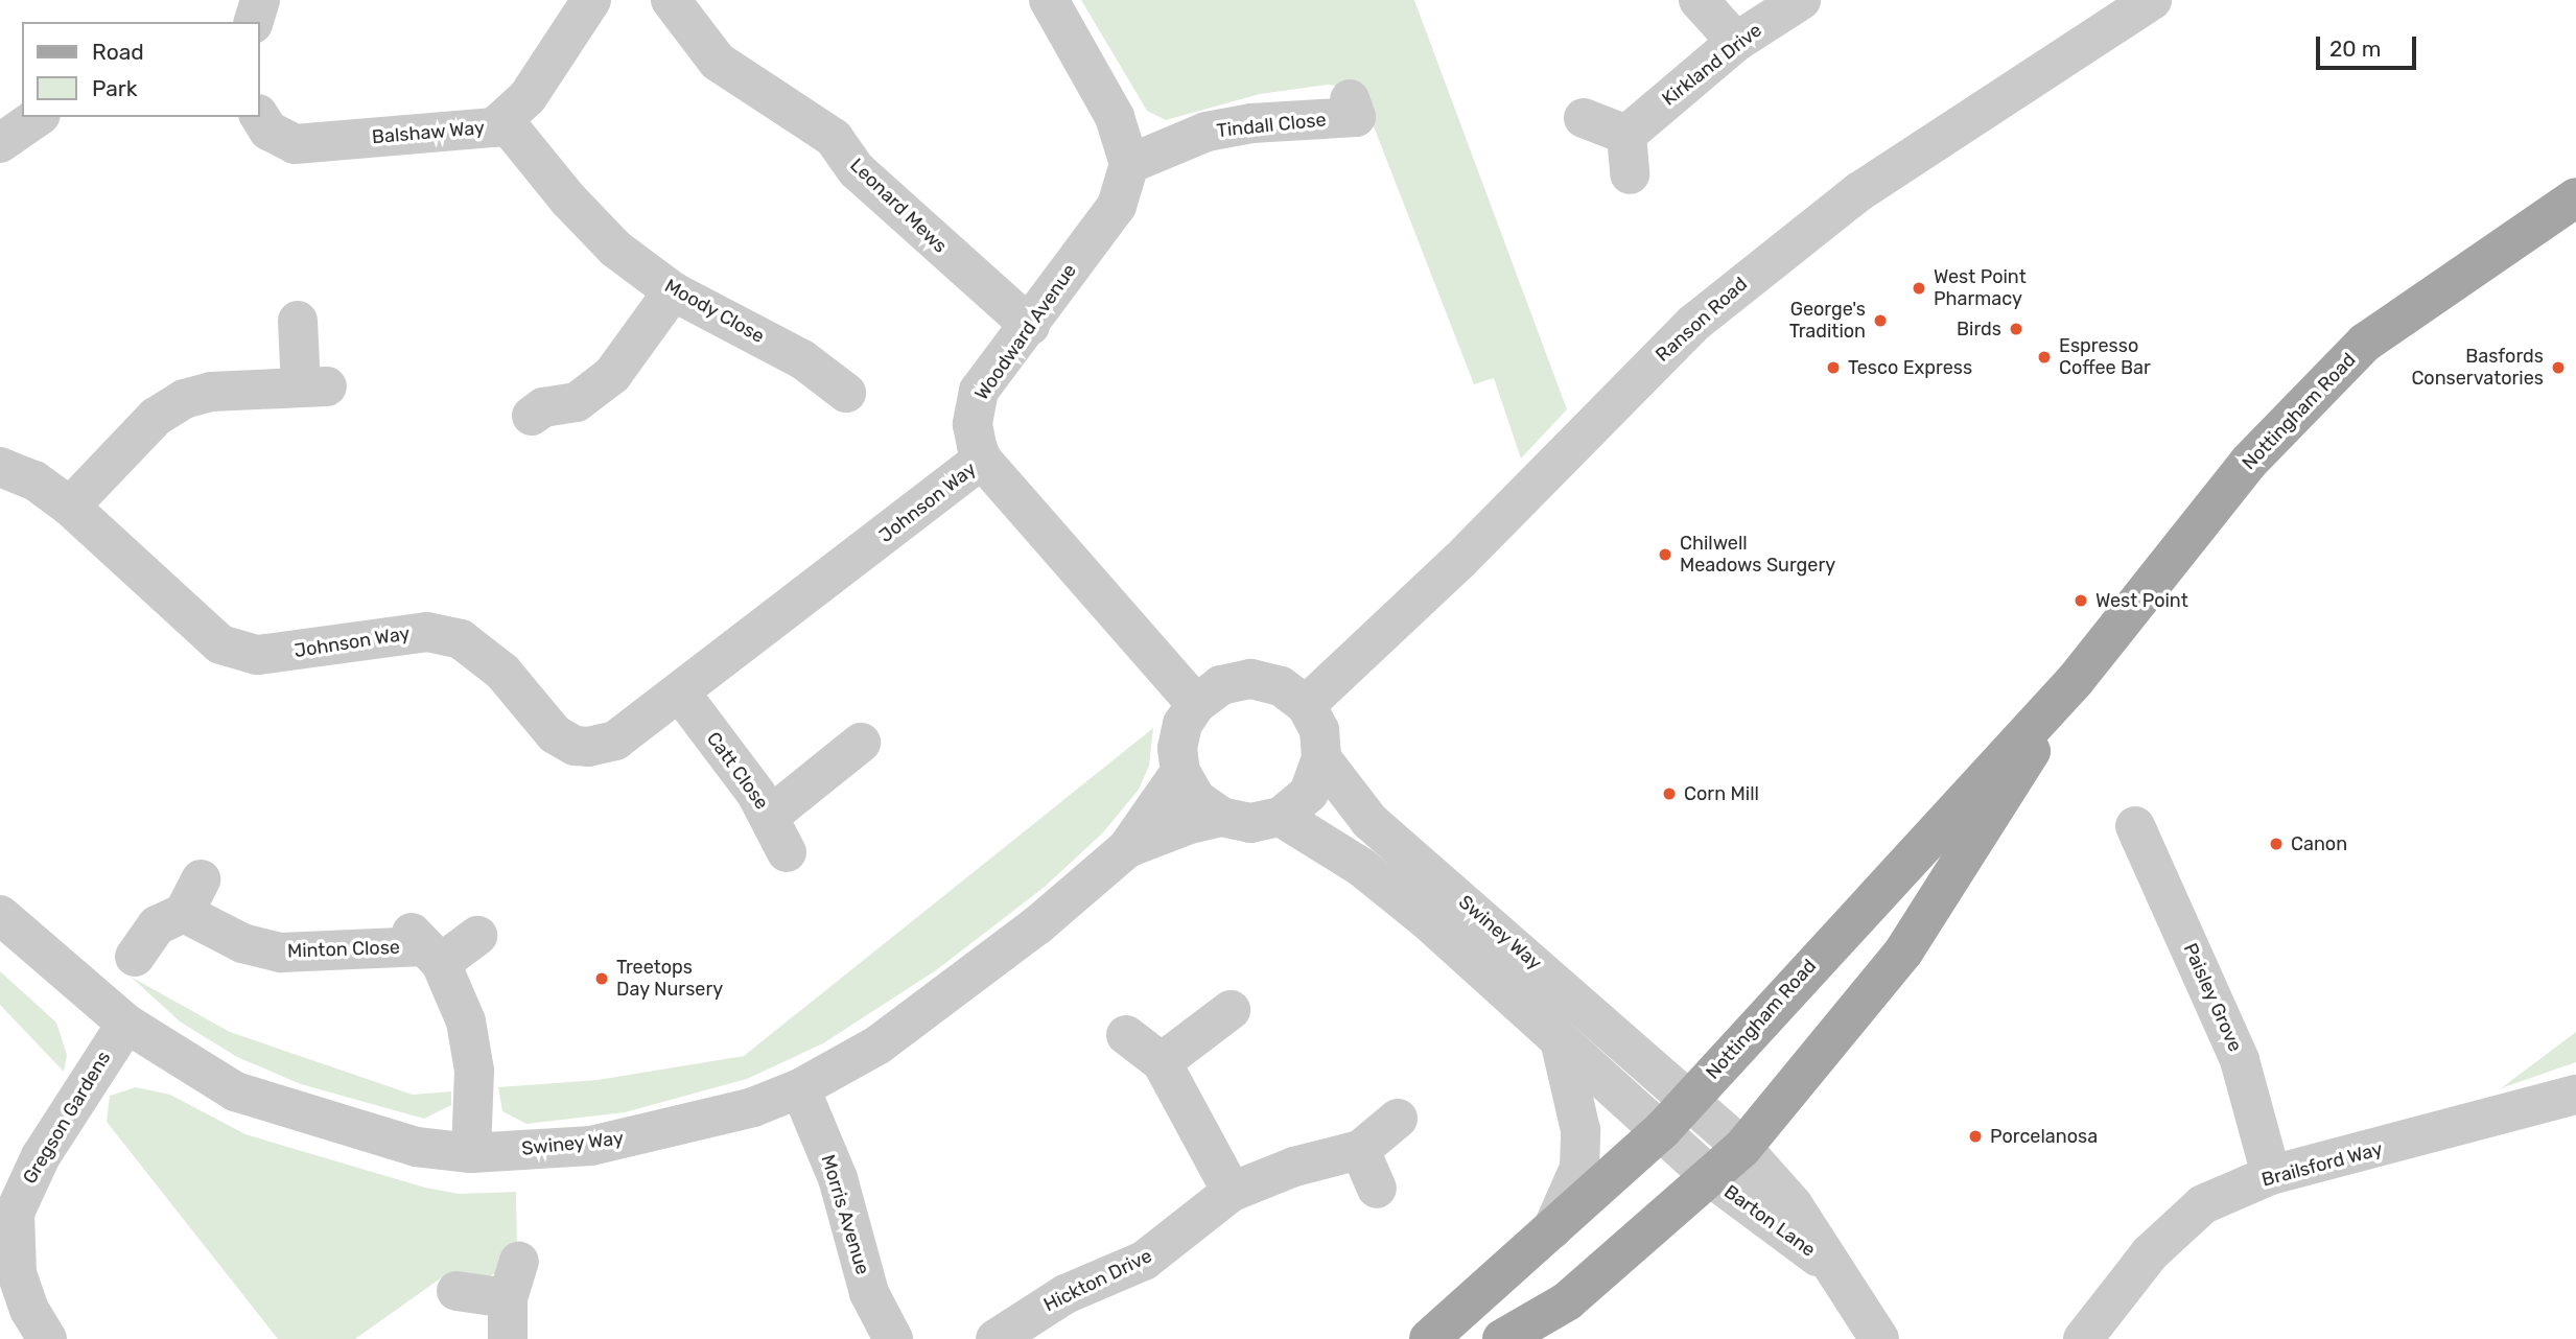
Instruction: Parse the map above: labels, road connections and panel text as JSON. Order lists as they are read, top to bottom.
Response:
{
  "streets": {
    "main road": ["Nottingham Road"],
    "street": [
      "Kirkland Drive",
      "Tindall Close",
      "Balshaw Way",
      "Leonard Mews",
      "Moody Close",
      "Ranson Road",
      "Woodward Avenue",
      "Johnson Way",
      "Catt Close",
      "Swiney Way",
      "Minton Close",
      "Paisley Grove",
      "Gregson Gardens",
      "Brailsford Way",
      "Morris Avenue",
      "Barton Lane",
      "Hickton Drive"
    ]
  },
  "crossings": [
    ["Tindall Close", "Woodward Avenue"],
    ["Balshaw Way", "Moody Close"],
    ["Leonard Mews", "Woodward Avenue"],
    ["Ranson Road", "Woodward Avenue"],
    ["Ranson Road", "Swiney Way"],
    ["Woodward Avenue", "Johnson Way"],
    ["Woodward Avenue", "Swiney Way"],
    ["Nottingham Road", "Swiney Way"],
    ["Nottingham Road", "Barton Lane"],
    ["Johnson Way", "Catt Close"],
    ["Swiney Way", "Gregson Gardens"],
    ["Swiney Way", "Morris Avenue"],
    ["Swiney Way", "Barton Lane"],
    ["Paisley Grove", "Brailsford Way"]
  ],
  "places": [
    "West Point Pharmacy",
    "George's Tradition",
    "Birds",
    "Espresso Coffee Bar",
    "Tesco Express",
    "Basfords Conservatories",
    "Chilwell Meadows Surgery",
    "West Point",
    "Corn Mill",
    "Canon",
    "Treetops Day Nursery",
    "Porcelanosa"
  ],
  "legend": ["Road", "Park"],
  "scale_bar": "20 m"
}
